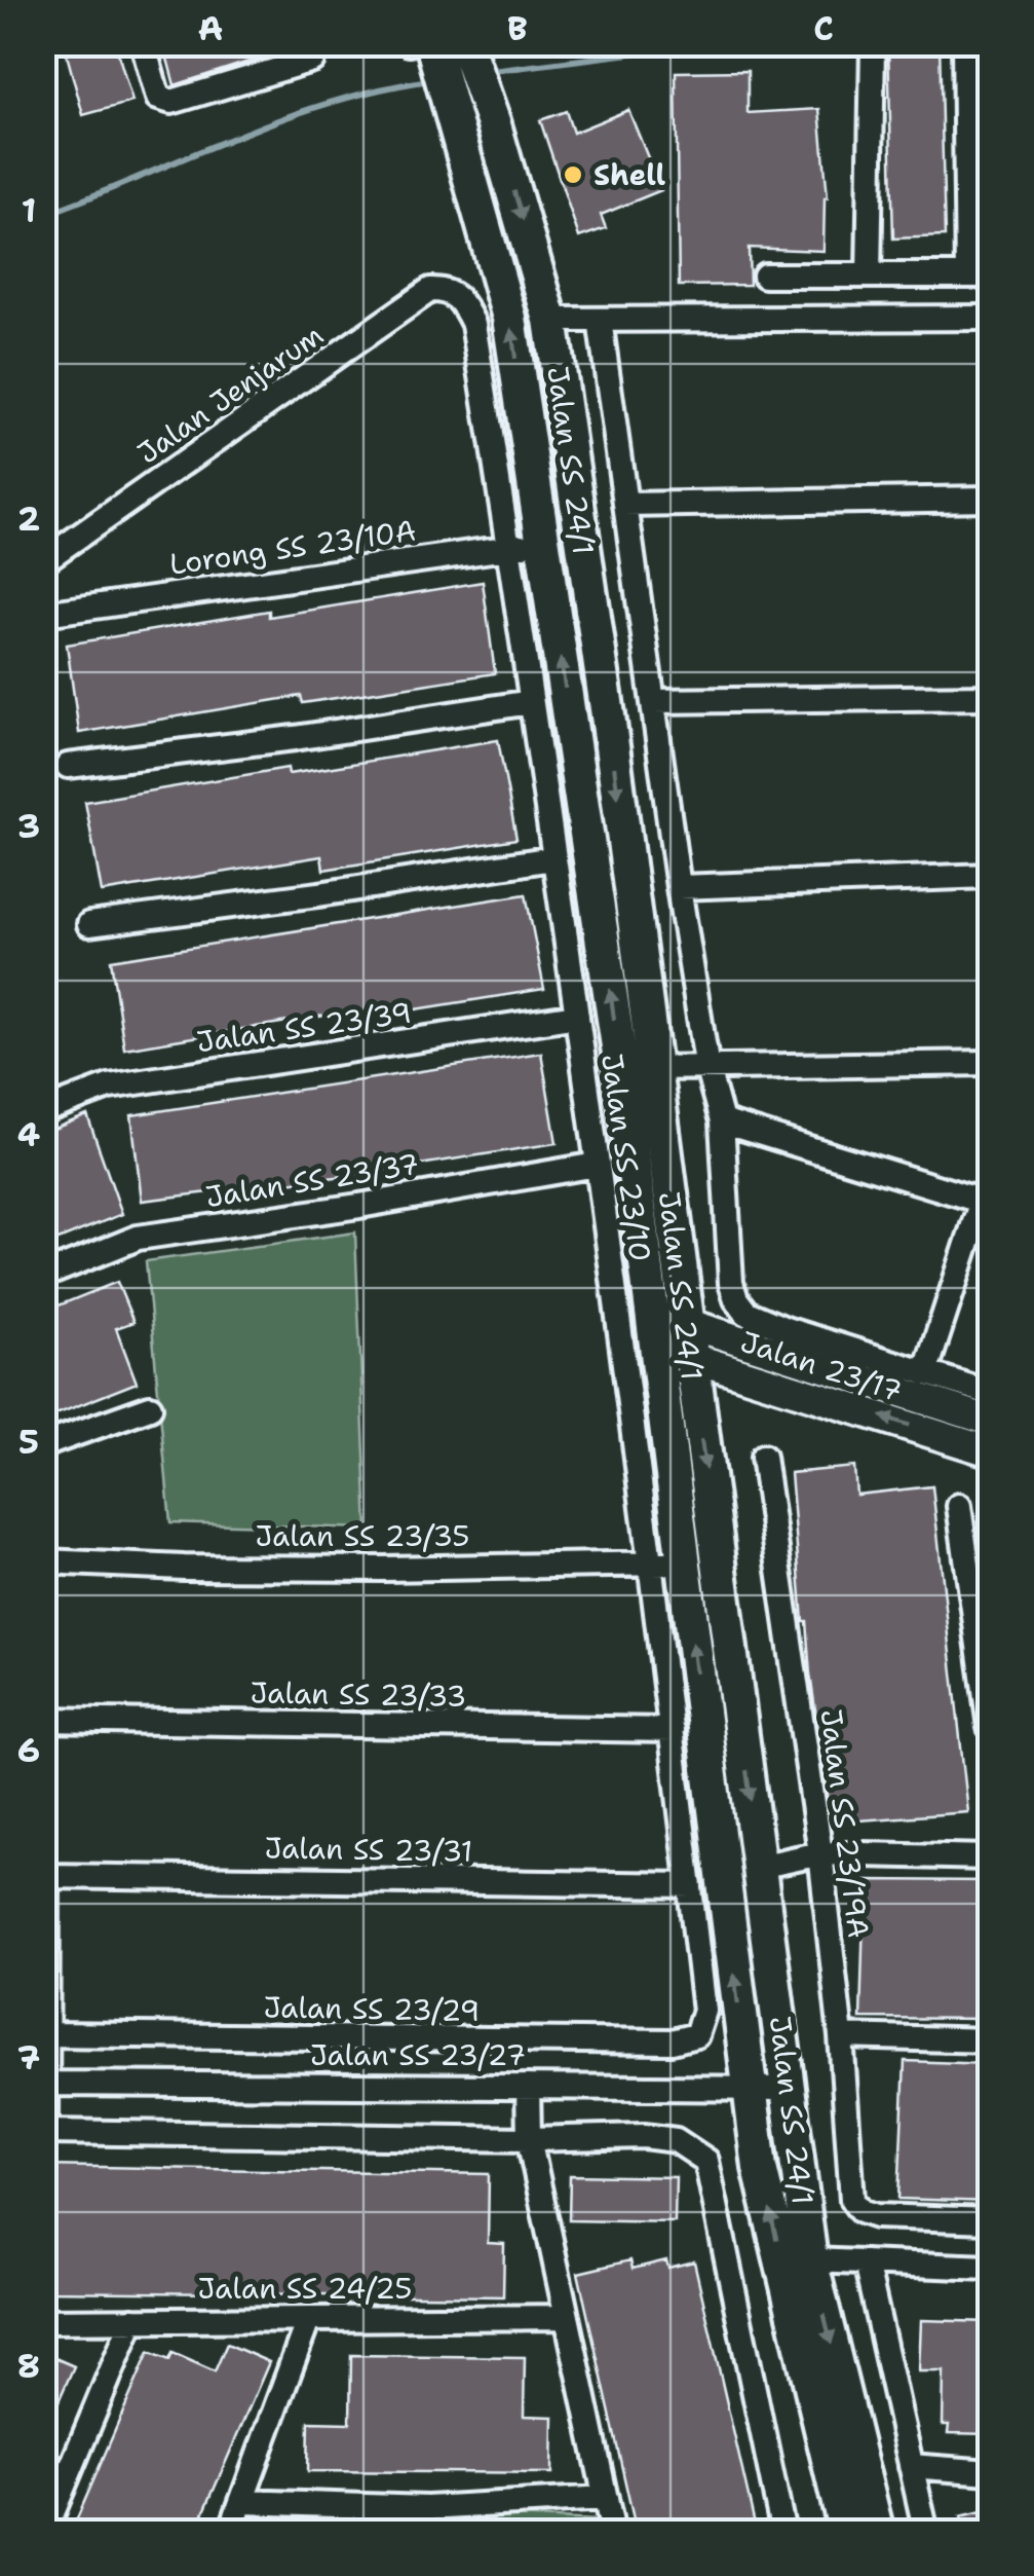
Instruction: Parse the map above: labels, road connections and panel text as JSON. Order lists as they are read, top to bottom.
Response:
{
  "streets": {
    "main road": ["Jalan SS 24/1"],
    "street": [
      "Jalan Jenjarum",
      "Lorong SS 23/10A",
      "Jalan SS 23/39",
      "Jalan SS 23/10",
      "Jalan SS 23/37",
      "Jalan 23/17",
      "Jalan SS 23/35",
      "Jalan SS 23/33",
      "Jalan SS 23/19A",
      "Jalan SS 23/31",
      "Jalan SS 23/29",
      "Jalan SS 23/27",
      "Jalan SS 24/25"
    ]
  },
  "crossings": [
    ["Jalan Jenjarum", "Jalan SS 23/10"],
    ["Jalan SS 24/1", "Lorong SS 23/10A"],
    ["Jalan SS 24/1", "Jalan SS 23/10"],
    ["Jalan SS 24/1", "Jalan 23/17"],
    ["Jalan SS 24/1", "Jalan SS 23/35"],
    ["Jalan SS 24/1", "Jalan SS 23/27"],
    ["Lorong SS 23/10A", "Jalan SS 23/10"],
    ["Jalan SS 23/39", "Jalan SS 23/10"],
    ["Jalan SS 23/10", "Jalan SS 23/37"],
    ["Jalan SS 23/10", "Jalan SS 23/35"],
    ["Jalan SS 23/10", "Jalan SS 23/33"],
    ["Jalan SS 23/10", "Jalan SS 23/31"],
    ["Jalan SS 23/10", "Jalan SS 23/29"]
  ],
  "places": ["Shell"],
  "grid": {
    "columns": ["A", "B", "C"],
    "rows": [
      "1",
      "2",
      "3",
      "4",
      "5",
      "6",
      "7",
      "8"
    ]
  }
}
